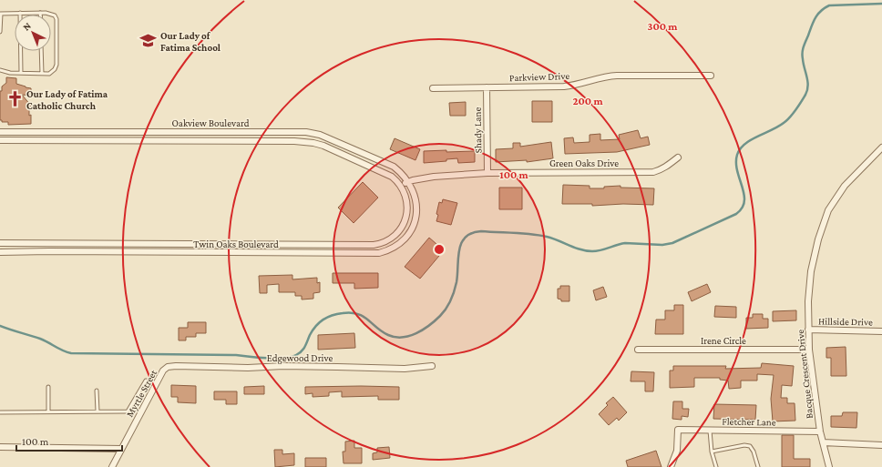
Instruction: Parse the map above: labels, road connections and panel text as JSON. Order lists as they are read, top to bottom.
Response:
{
  "streets": {
    "street": [
      "Parkview Drive",
      "Oakview Boulevard",
      "Shady Lane",
      "Green Oaks Drive",
      "Twin Oaks Boulevard",
      "Hillside Drive",
      "Irene Circle",
      "Edgewood Drive",
      "Bacque Crescent Drive",
      "Myrtle Street",
      "Fletcher Lane"
    ]
  },
  "crossings": [
    ["Parkview Drive", "Shady Lane"],
    ["Oakview Boulevard", "Green Oaks Drive"],
    ["Oakview Boulevard", "Twin Oaks Boulevard"],
    ["Shady Lane", "Green Oaks Drive"],
    ["Green Oaks Drive", "Twin Oaks Boulevard"],
    ["Hillside Drive", "Bacque Crescent Drive"],
    ["Irene Circle", "Bacque Crescent Drive"],
    ["Edgewood Drive", "Myrtle Street"],
    ["Bacque Crescent Drive", "Fletcher Lane"]
  ],
  "places": {
    "school or university": ["Our Lady of Fatima School"],
    "church": ["Our Lady of Fatima Catholic Church"]
  },
  "scale_bar": "100 m",
  "north": "top left",
  "rings": ["300 m", "200 m", "100 m"]
}
